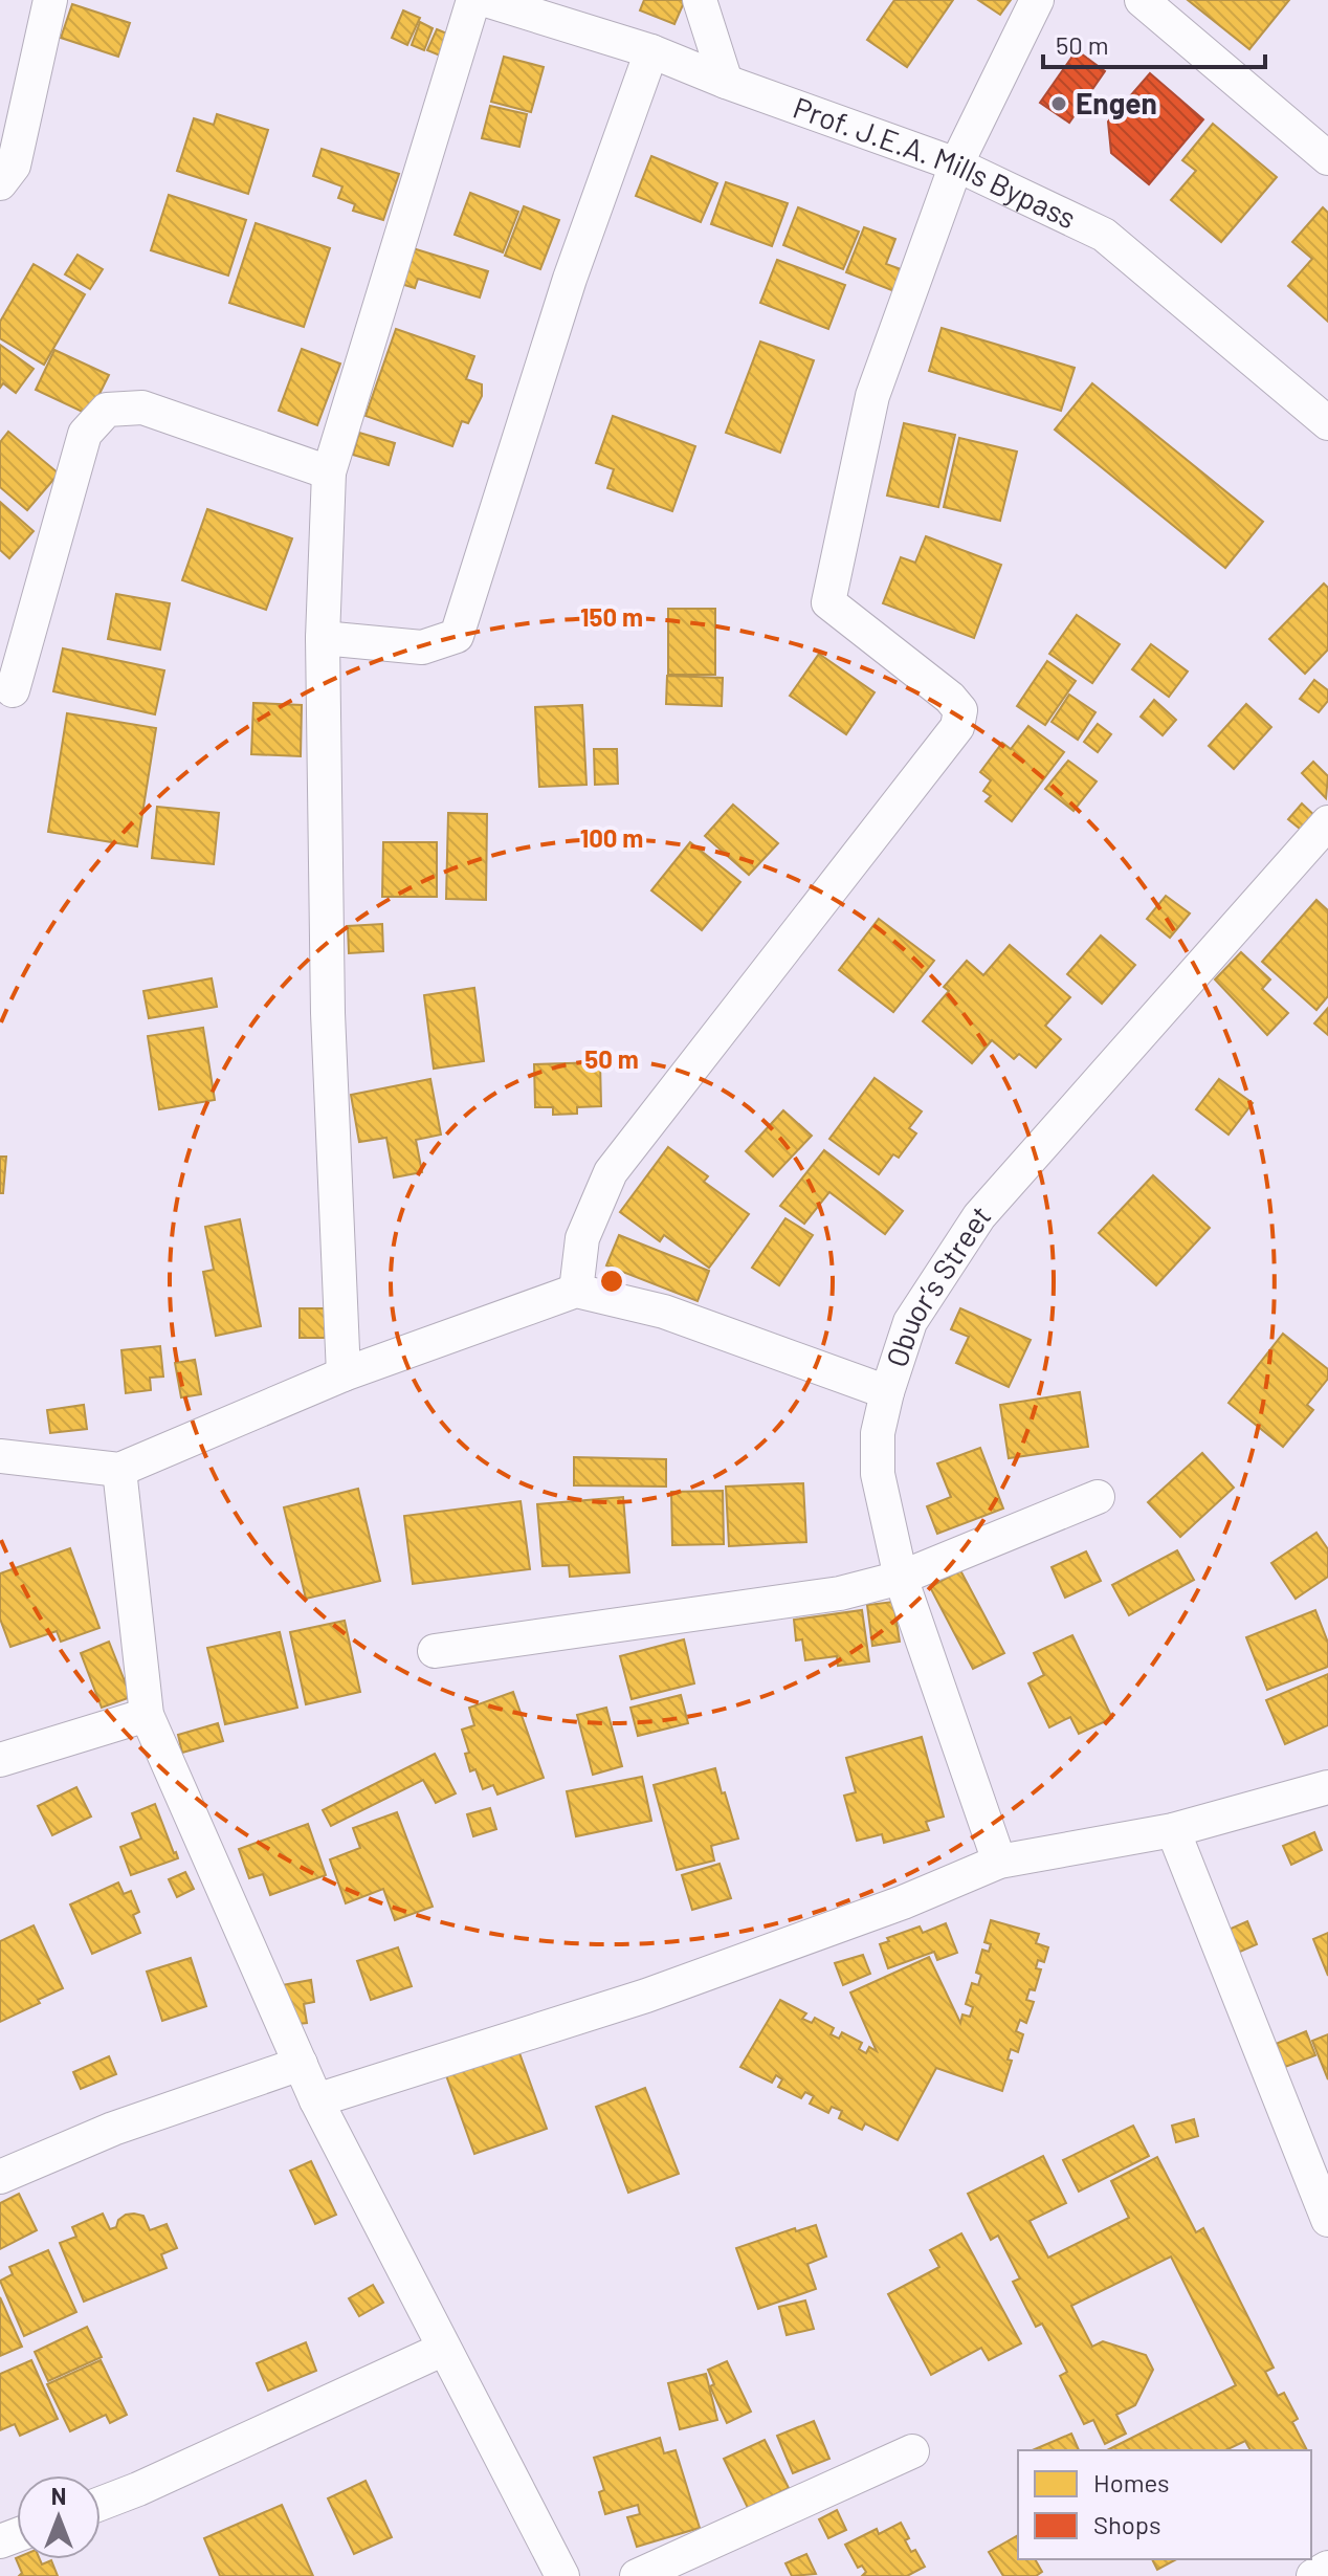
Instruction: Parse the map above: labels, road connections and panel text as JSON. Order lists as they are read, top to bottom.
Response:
{
  "streets": {
    "street": ["Prof. J.E.A. Mills Bypass", "Obuor’s Street"]
  },
  "places": ["Engen"],
  "legend": ["Homes", "Shops"],
  "scale_bar": "50 m",
  "north": "top",
  "rings": ["150 m", "100 m", "50 m"]
}
